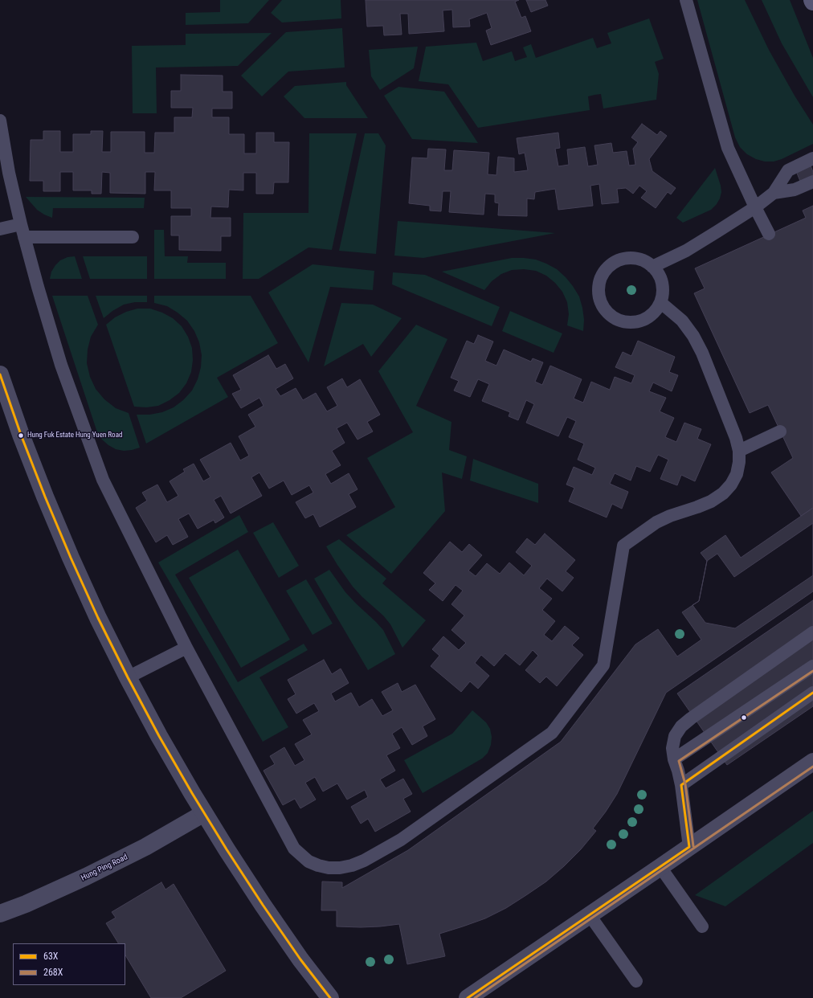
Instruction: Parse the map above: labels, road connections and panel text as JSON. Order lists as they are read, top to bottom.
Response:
{
  "streets": {
    "street": ["Hung Ping Road"]
  },
  "places": ["Hung Fuk Estate Hung Yuen Road"],
  "lines": ["transit line 63X", "transit line 268X"],
  "legend": ["63X", "268X"]
}
